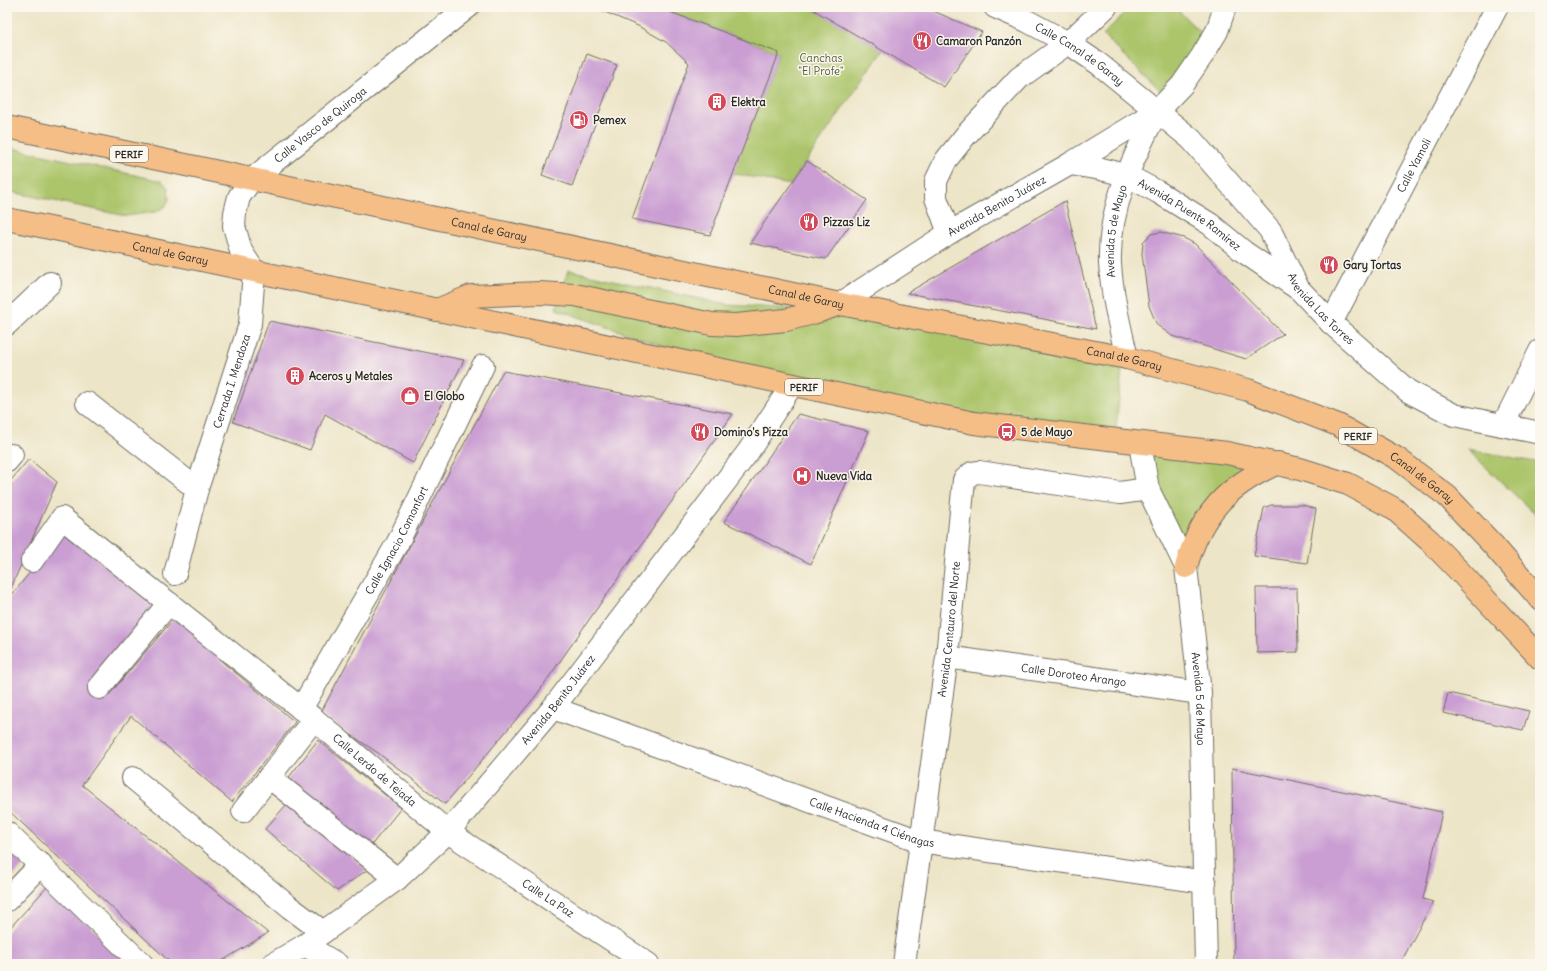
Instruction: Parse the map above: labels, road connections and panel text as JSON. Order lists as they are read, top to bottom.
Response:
{
  "streets": {
    "main road": ["PERIF", "Canal de Garay"],
    "street": [
      "Calle Canal de Garay",
      "Calle Vasco de Quiroga",
      "Calle Yamoli",
      "Avenida Benito Juárez",
      "Avenida Puente Ramírez",
      "Avenida 5 de Mayo",
      "Avenida Las Torres",
      "Cerrada I. Mendoza",
      "Calle Ignacio Comonfort",
      "Avenida Centauro del Norte",
      "Calle Doroteo Arango",
      "Calle Lerdo de Tejada",
      "Calle Hacienda 4 Ciénagas",
      "Calle La Paz"
    ]
  },
  "crossings": [
    ["Calle Canal de Garay", "Avenida Benito Juárez"],
    ["Calle Canal de Garay", "Avenida 5 de Mayo"],
    ["Calle Canal de Garay", "Avenida Las Torres"],
    ["Calle Vasco de Quiroga", "Canal de Garay"],
    ["Calle Vasco de Quiroga", "Cerrada I. Mendoza"],
    ["Calle Yamoli", "Avenida Las Torres"],
    ["Avenida Benito Juárez", "Avenida Puente Ramírez"],
    ["Avenida Benito Juárez", "Canal de Garay"],
    ["Avenida Benito Juárez", "Avenida 5 de Mayo"],
    ["Avenida Benito Juárez", "Avenida Las Torres"],
    ["Avenida Benito Juárez", "Calle Lerdo de Tejada"],
    ["Avenida Benito Juárez", "Calle Hacienda 4 Ciénagas"],
    ["Avenida Benito Juárez", "Calle La Paz"],
    ["Avenida Puente Ramírez", "Avenida 5 de Mayo"],
    ["Avenida Puente Ramírez", "Avenida Las Torres"],
    ["Canal de Garay", "Avenida 5 de Mayo"],
    ["Canal de Garay", "Cerrada I. Mendoza"],
    ["Avenida 5 de Mayo", "Avenida Las Torres"],
    ["Avenida 5 de Mayo", "Avenida Centauro del Norte"],
    ["Avenida 5 de Mayo", "Calle Doroteo Arango"],
    ["Avenida 5 de Mayo", "Calle Hacienda 4 Ciénagas"],
    ["Calle Ignacio Comonfort", "Calle Lerdo de Tejada"],
    ["Avenida Centauro del Norte", "Calle Doroteo Arango"],
    ["Avenida Centauro del Norte", "Calle Hacienda 4 Ciénagas"],
    ["Calle Lerdo de Tejada", "Calle La Paz"]
  ],
  "parks": ["Canchas \"El Profe\""],
  "places": {
    "restaurant": [
      "Camaron Panzón",
      "Pizzas Liz",
      "Gary Tortas",
      "Domino's Pizza"
    ],
    "building": ["Elektra", "Aceros y Metales"],
    "fuel station": ["Pemex"],
    "shop": ["El Globo"],
    "bus stop": ["5 de Mayo"],
    "hospital": ["Nueva Vida"]
  }
}
